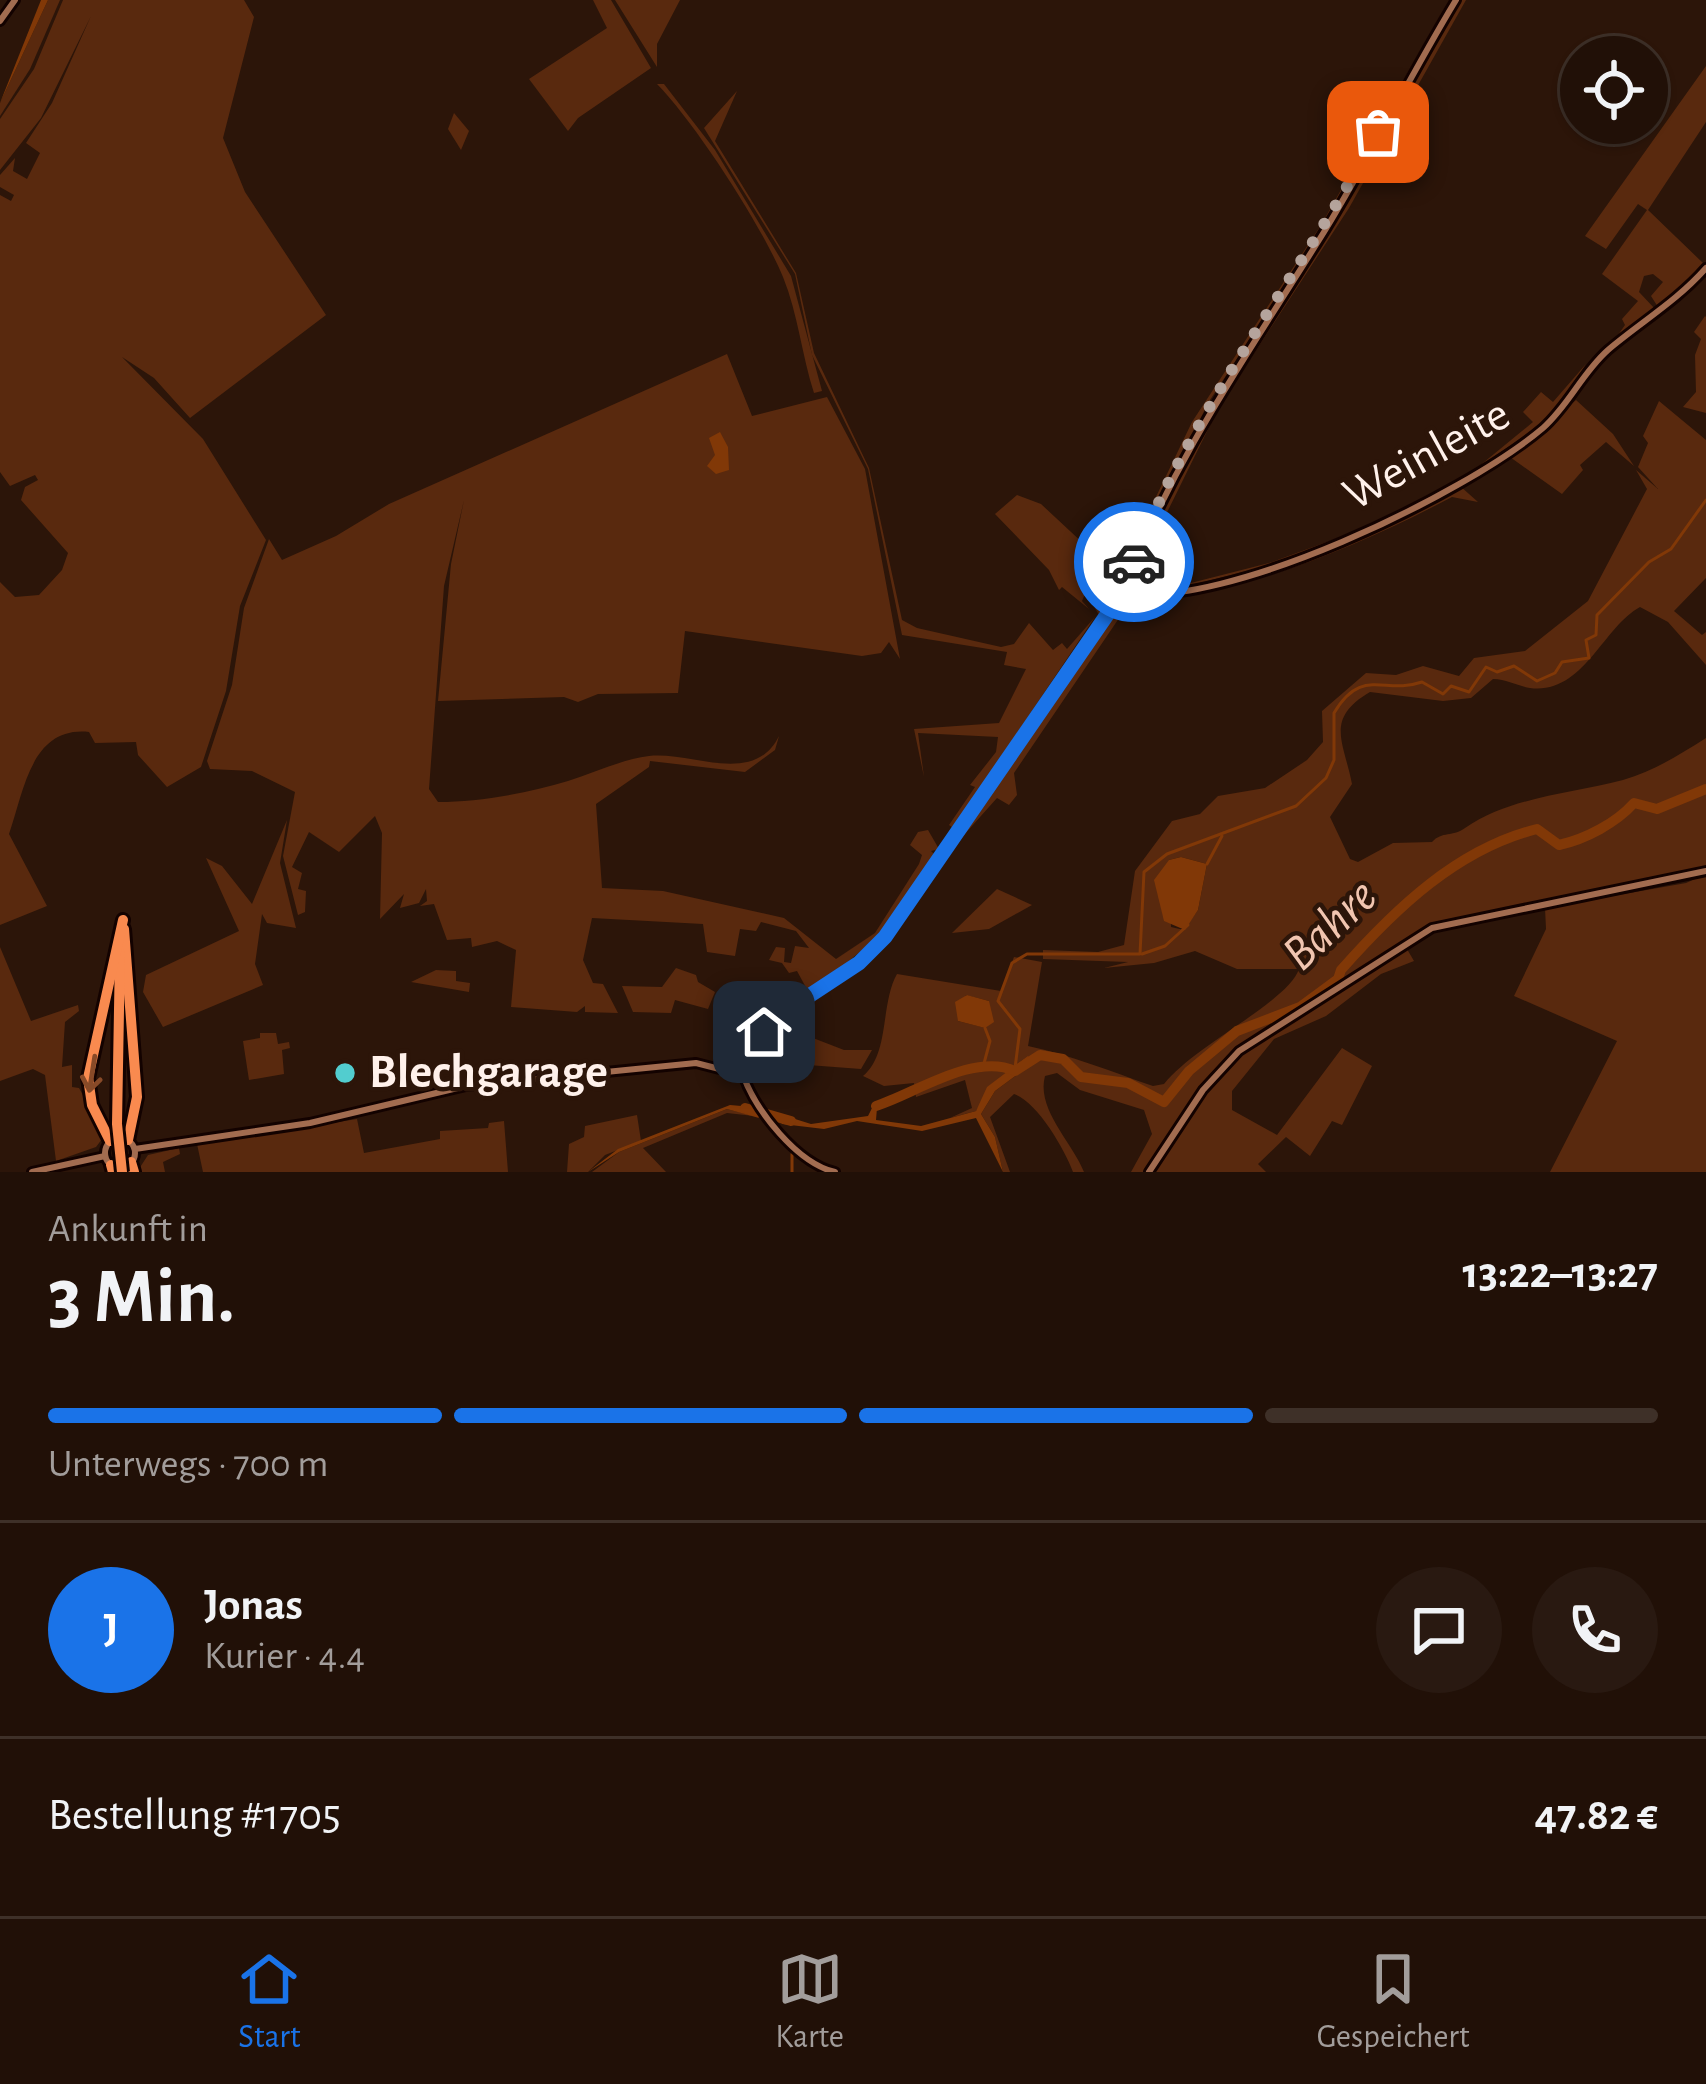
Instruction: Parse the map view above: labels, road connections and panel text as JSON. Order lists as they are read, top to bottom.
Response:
{
  "streets": {
    "main road": ["Weinleite"]
  },
  "water": ["Bahre"],
  "places": ["Blechgarage"],
  "page": {
    "heading": ["3 Min.", "Ankunft in", "13:22–13:27"],
    "panel": [
      "Jonas",
      "Kurier · 4.4",
      "Bestellung #1705",
      "47.82 €"
    ],
    "bar": "Unterwegs · 700 m",
    "round": "J",
    "tabs": ["Start", "Karte", "Gespeichert"]
  }
}
